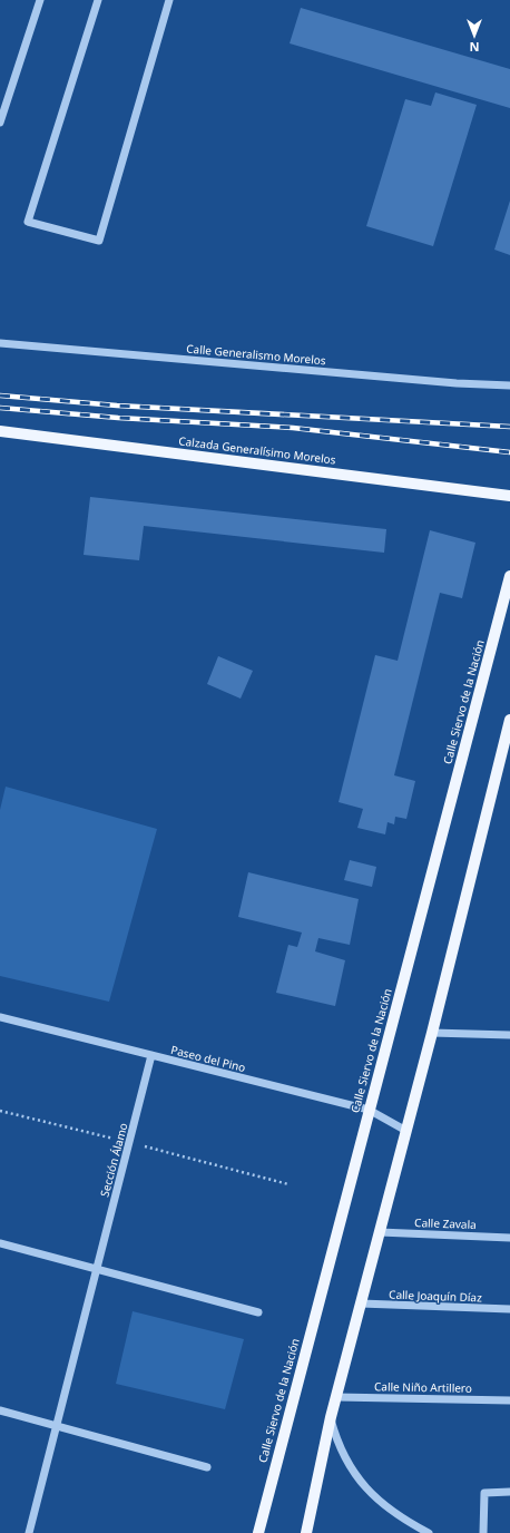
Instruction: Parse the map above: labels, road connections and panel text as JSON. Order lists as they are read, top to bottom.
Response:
{
  "streets": {
    "main road": ["Calzada Generalísimo Morelos", "Calle Siervo de la Nación"],
    "street": [
      "Calle Generalismo Morelos",
      "Paseo del Pino",
      "Sección Álamo",
      "Calle Zavala",
      "Calle Joaquín Díaz",
      "Calle Niño Artillero"
    ]
  },
  "crossings": [
    ["Calle Siervo de la Nación", "Paseo del Pino"],
    ["Paseo del Pino", "Sección Álamo"]
  ],
  "north": "bottom"
}
